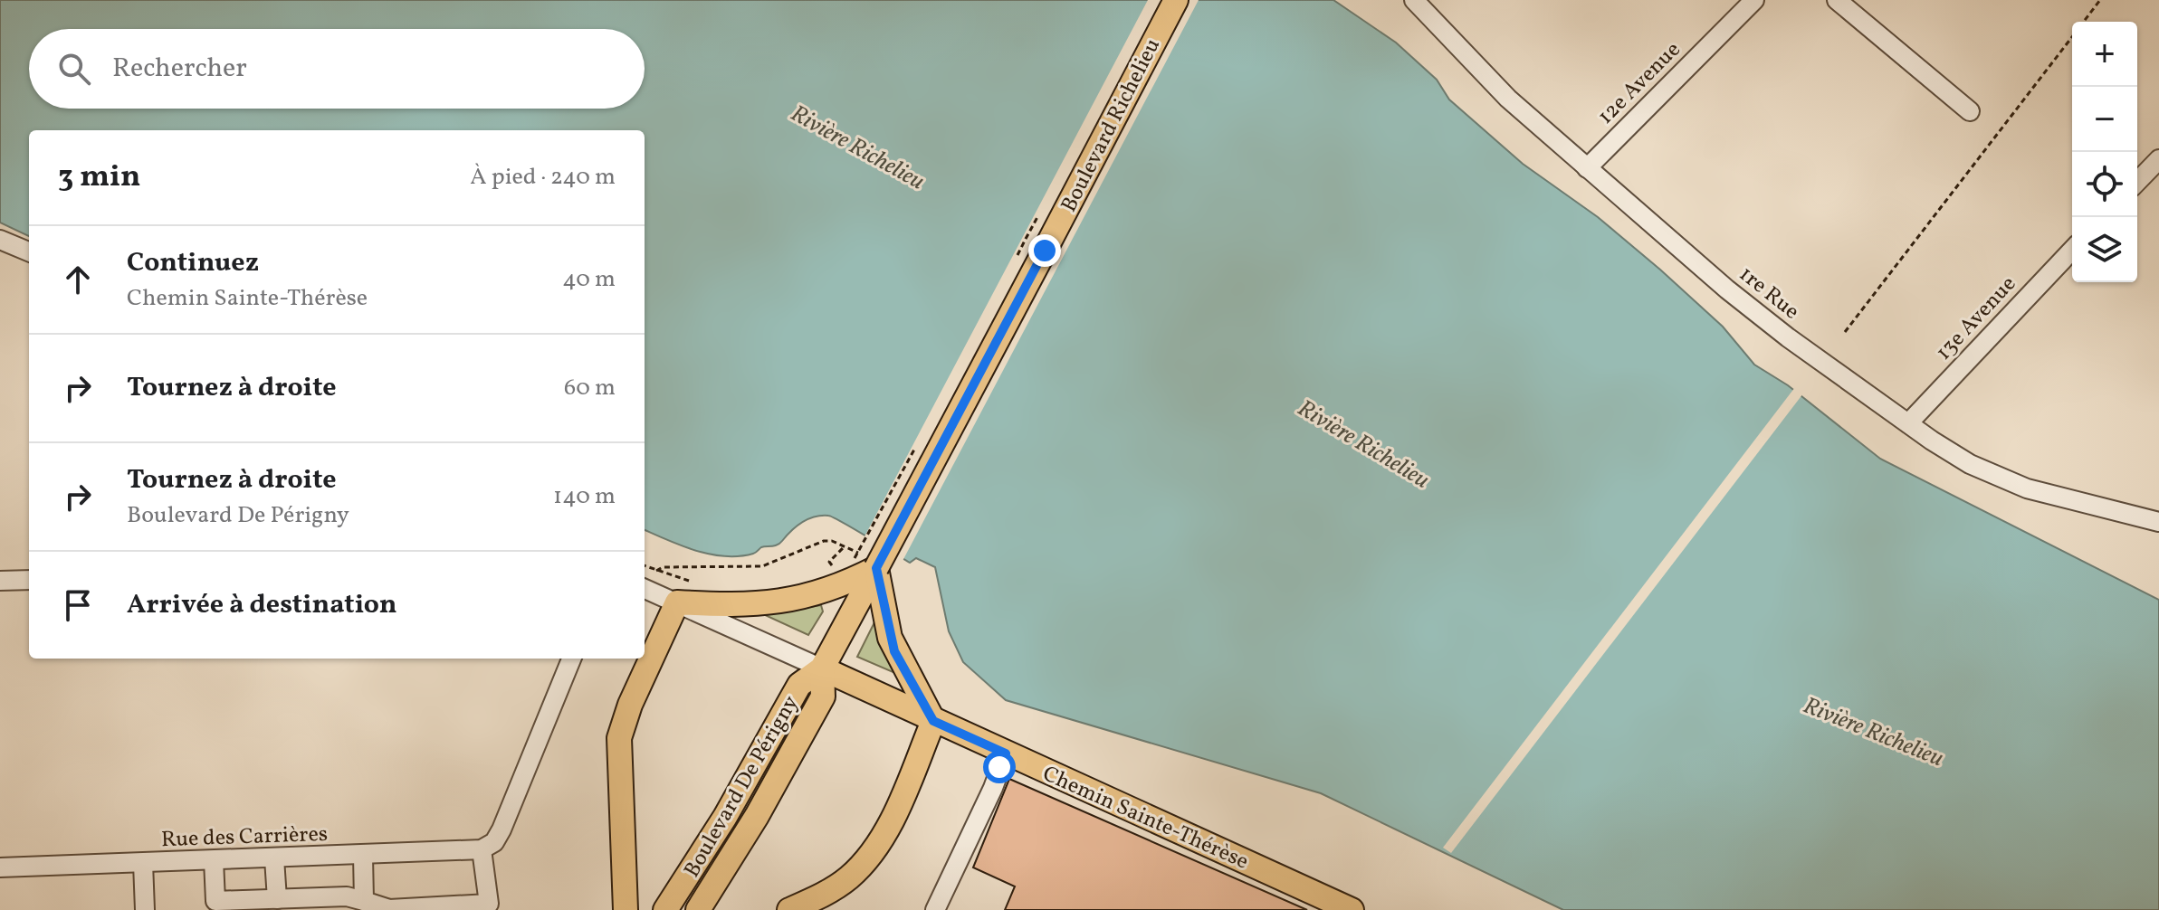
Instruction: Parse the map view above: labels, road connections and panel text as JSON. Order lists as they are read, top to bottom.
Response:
{
  "streets": {
    "main road": ["Boulevard Richelieu", "Boulevard De Périgny", "Chemin Sainte-Thérèse"],
    "street": [
      "12e Avenue",
      "1re Rue",
      "13e Avenue",
      "Rue des Carrières"
    ]
  },
  "crossings": [
    ["12e Avenue", "1re Rue"],
    ["Boulevard Richelieu", "Boulevard De Périgny"],
    ["1re Rue", "13e Avenue"],
    ["Boulevard De Périgny", "Chemin Sainte-Thérèse"]
  ],
  "water": ["Rivière Richelieu"],
  "page": {
    "map_buttons": ["+", "−"],
    "search": "Rechercher",
    "heading": ["3 min", "À pied · 240 m"],
    "list": [
      ["Continuez", "Chemin Sainte-Thérèse", "40 m"],
      ["Tournez à droite", "60 m"],
      ["Tournez à droite", "Boulevard De Périgny", "140 m"],
      "Arrivée à destination"
    ]
  }
}
